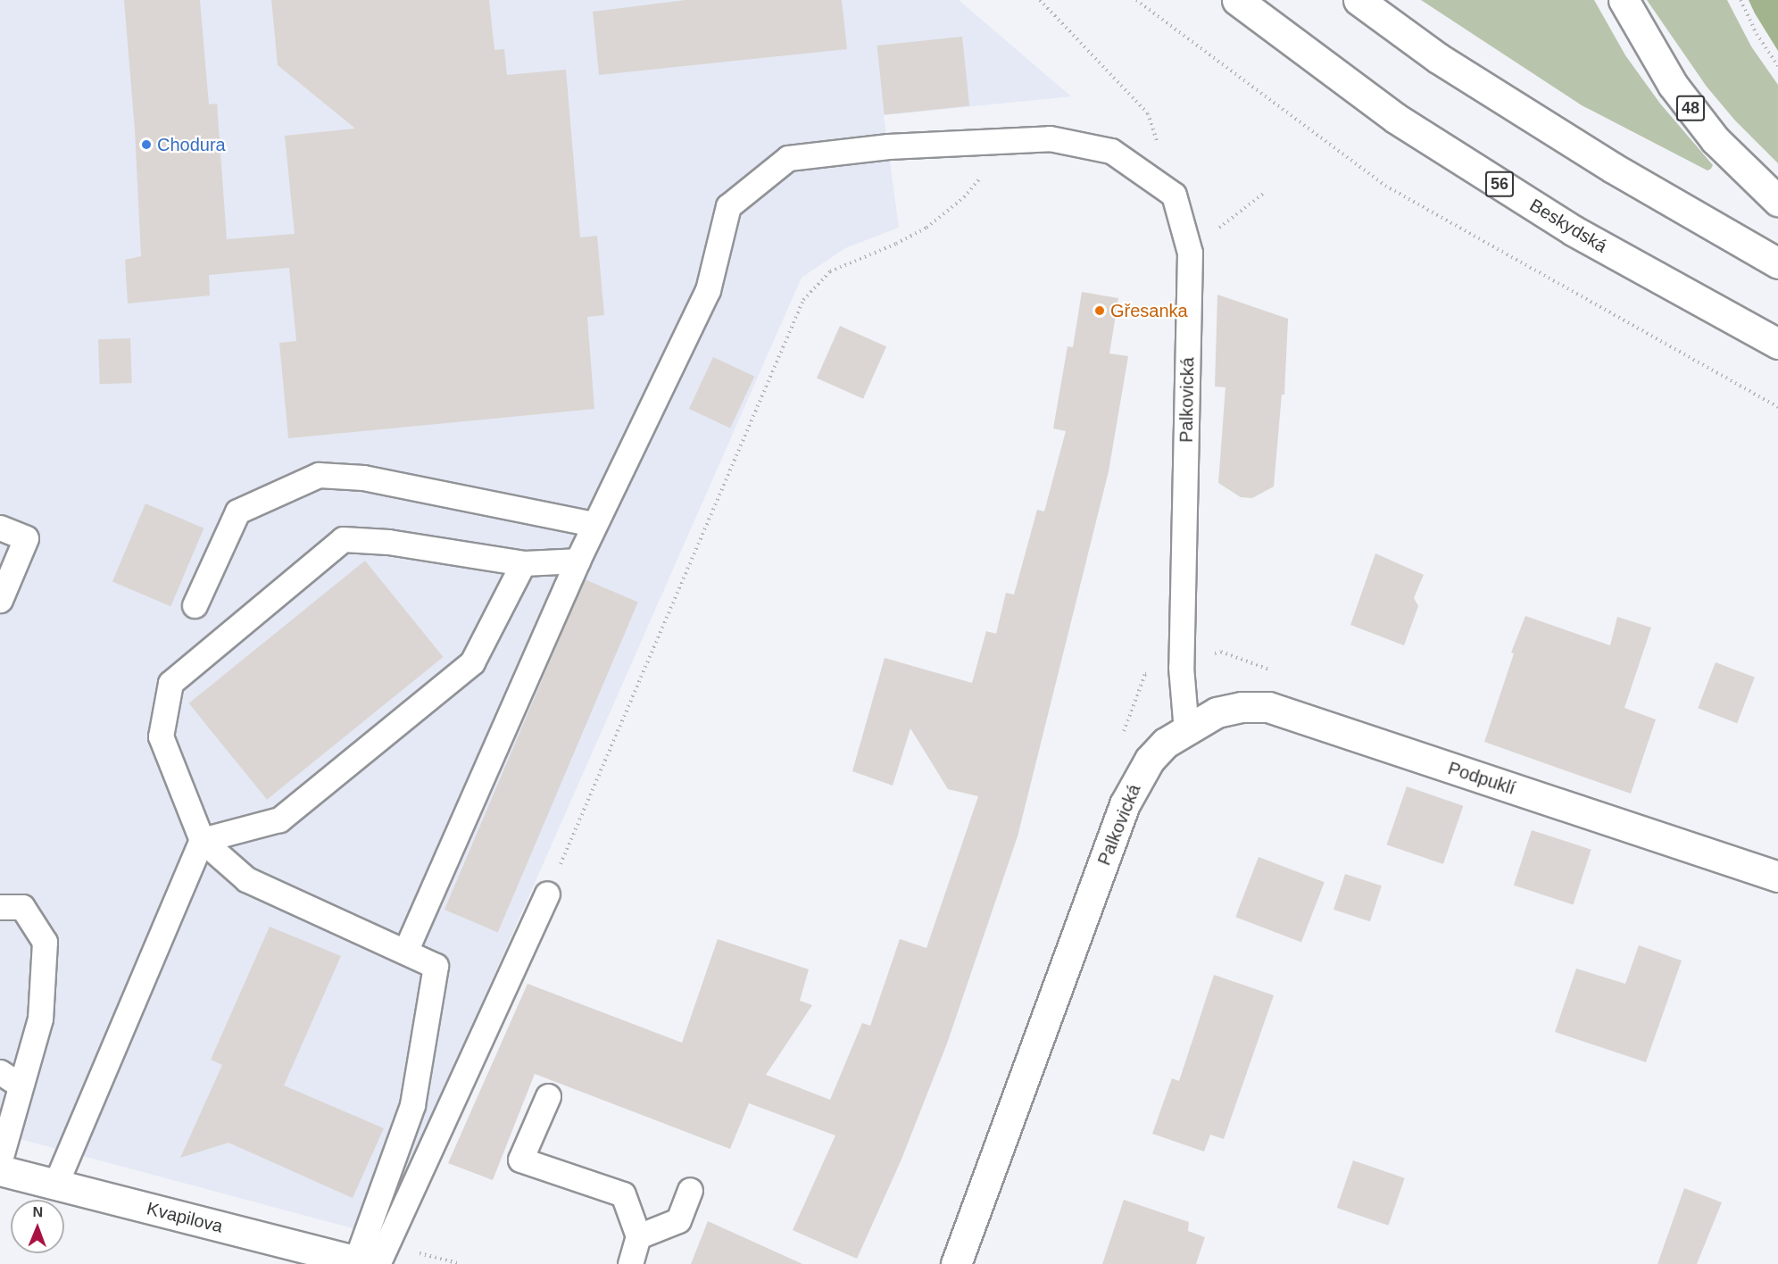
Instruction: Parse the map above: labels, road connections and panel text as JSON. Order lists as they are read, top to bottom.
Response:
{
  "streets": {
    "street": [
      "48",
      "56",
      "Beskydská",
      "Palkovická",
      "Podpuklí",
      "Kvapilova"
    ]
  },
  "crossings": [
    ["Palkovická", "Podpuklí"]
  ],
  "places": ["Chodura", "Gřesanka"],
  "north": "top"
}
